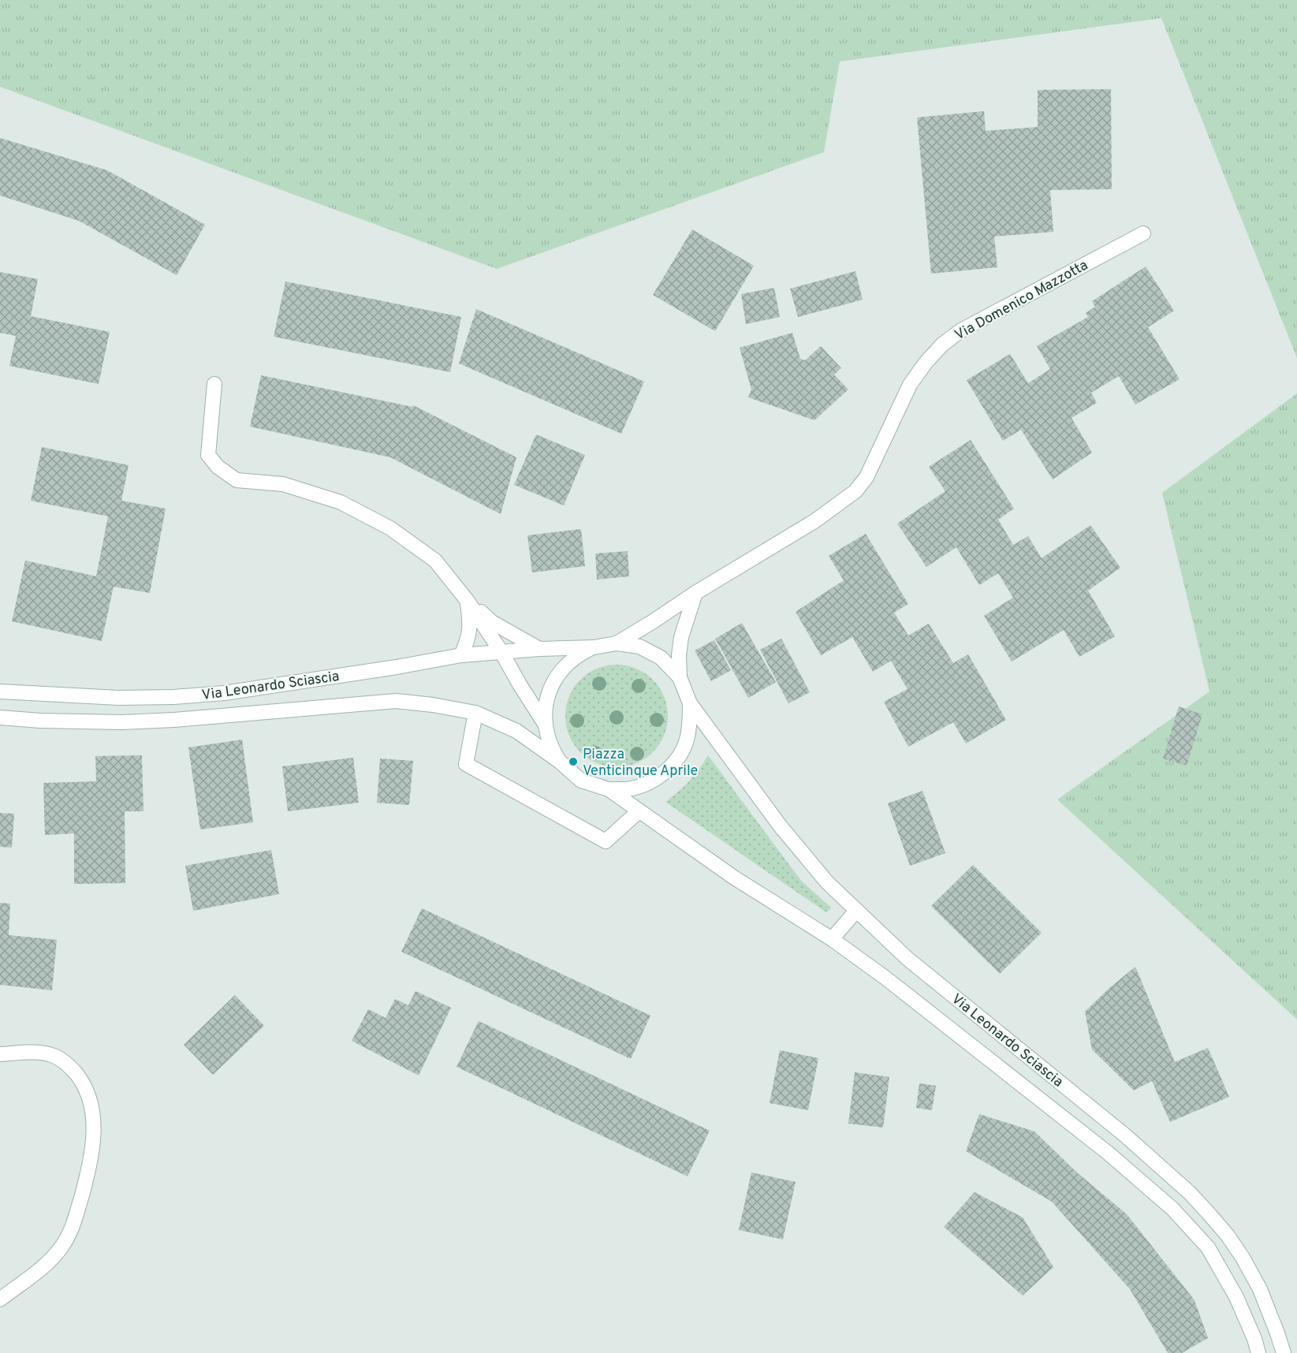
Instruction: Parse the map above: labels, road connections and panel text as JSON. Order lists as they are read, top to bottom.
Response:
{
  "streets": {
    "street": ["Via Domenico Mazzotta", "Via Leonardo Sciascia"]
  },
  "crossings": [
    ["Via Domenico Mazzotta", "Via Leonardo Sciascia"]
  ],
  "places": ["Piazza Venticinque Aprile"]
}
